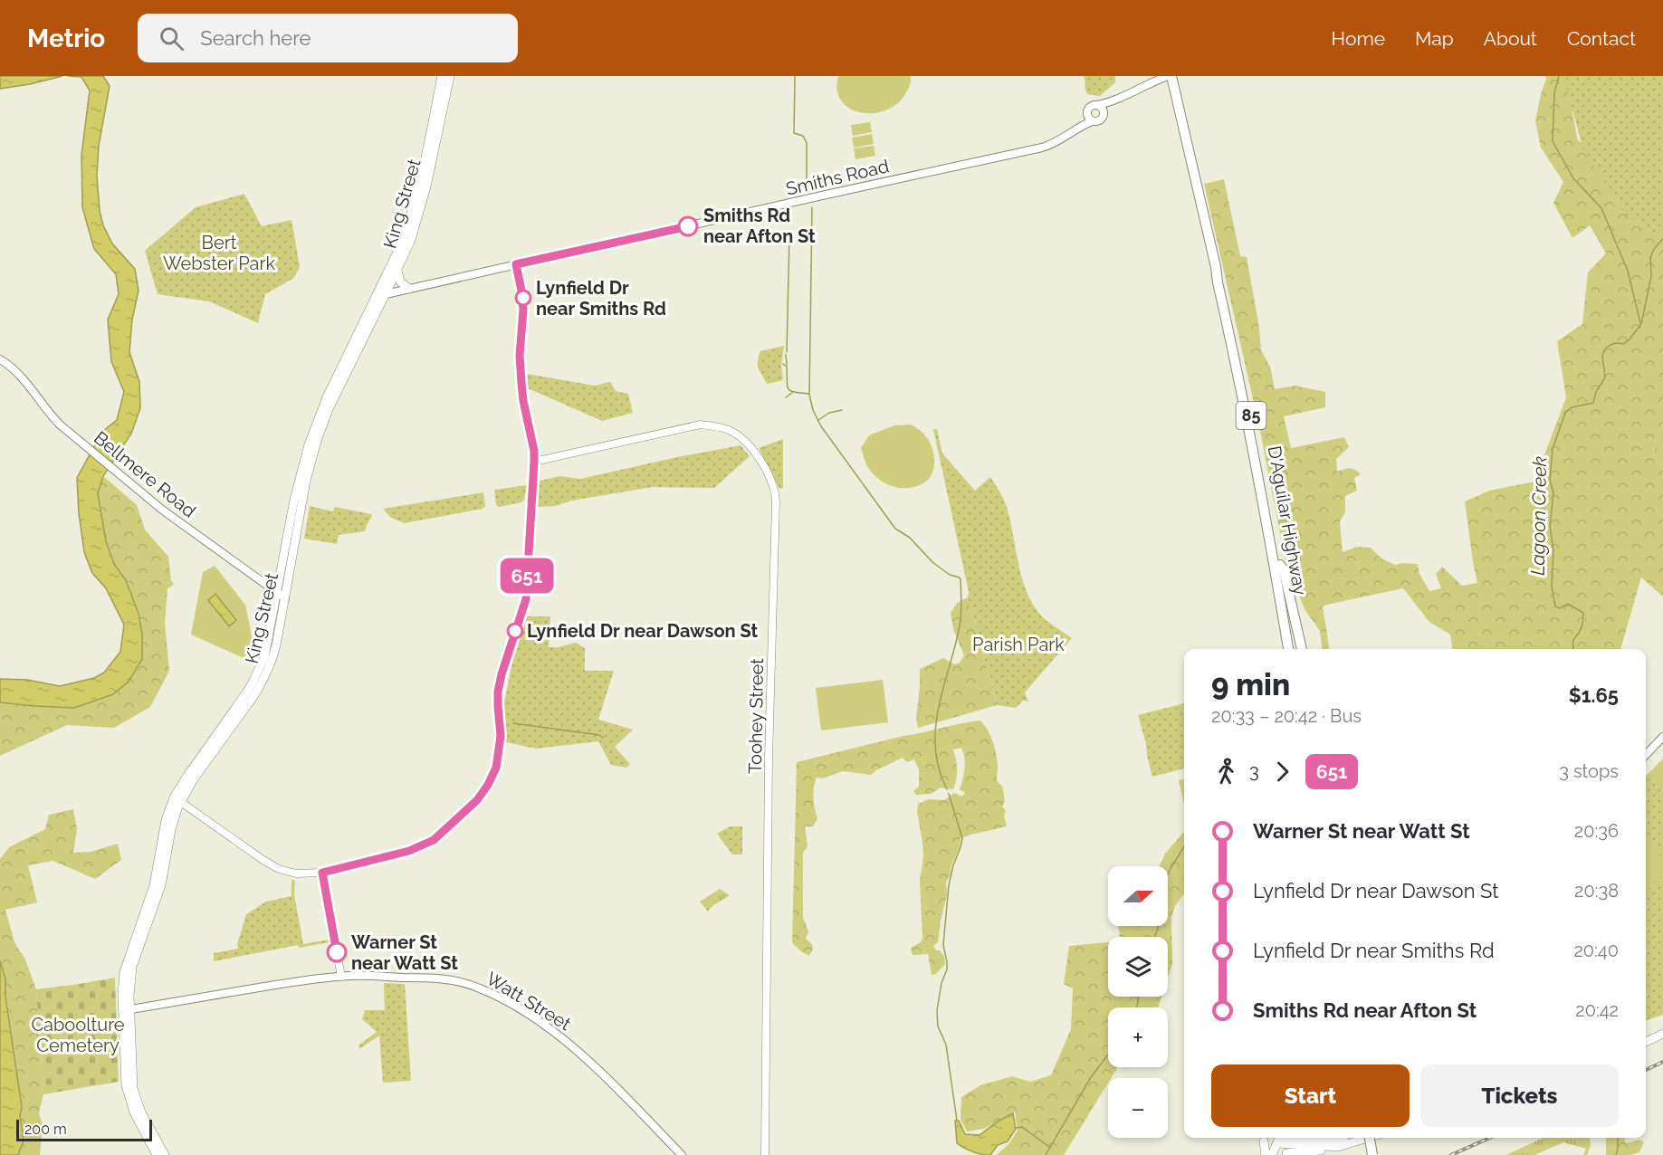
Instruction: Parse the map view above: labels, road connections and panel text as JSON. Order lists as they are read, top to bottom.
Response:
{
  "streets": {
    "highway": ["85", "D'Aguilar Highway"],
    "main road": [
      "Smiths Road",
      "King Street",
      "Bellmere Road",
      "Watt Street"
    ],
    "street": ["Toohey Street"]
  },
  "crossings": [
    ["Smiths Road", "King Street"],
    ["King Street", "Bellmere Road"],
    ["King Street", "Watt Street"]
  ],
  "water": ["Lagoon Creek"],
  "parks": ["Bert Webster Park", "Parish Park", "Caboolture Cemetery"],
  "places": [
    "Smiths Rd near Afton St",
    "Lynfield Dr near Smiths Rd",
    "Lynfield Dr near Dawson St",
    "Warner St near Watt St"
  ],
  "lines": ["bus line 651"],
  "scale_bar": "200 m",
  "north": "right",
  "page": {
    "header": "Metrio",
    "search": "Search here",
    "nav": [
      "Home",
      "Map",
      "About",
      "Contact"
    ],
    "on_map": "651",
    "heading": ["9 min", "20:33 – 20:42 · Bus", "$1.65"],
    "legs": ["3", "651", "3 stops"],
    "list": [
      {
        "name": "Warner St near Watt St",
        "value": "20:36"
      },
      {
        "name": "Lynfield Dr near Dawson St",
        "value": "20:38"
      },
      {
        "name": "Lynfield Dr near Smiths Rd",
        "value": "20:40"
      },
      {
        "name": "Smiths Rd near Afton St",
        "value": "20:42"
      }
    ],
    "map_buttons": ["+", "−"],
    "buttons": ["Start", "Tickets"],
    "scale": "200 m"
  }
}
